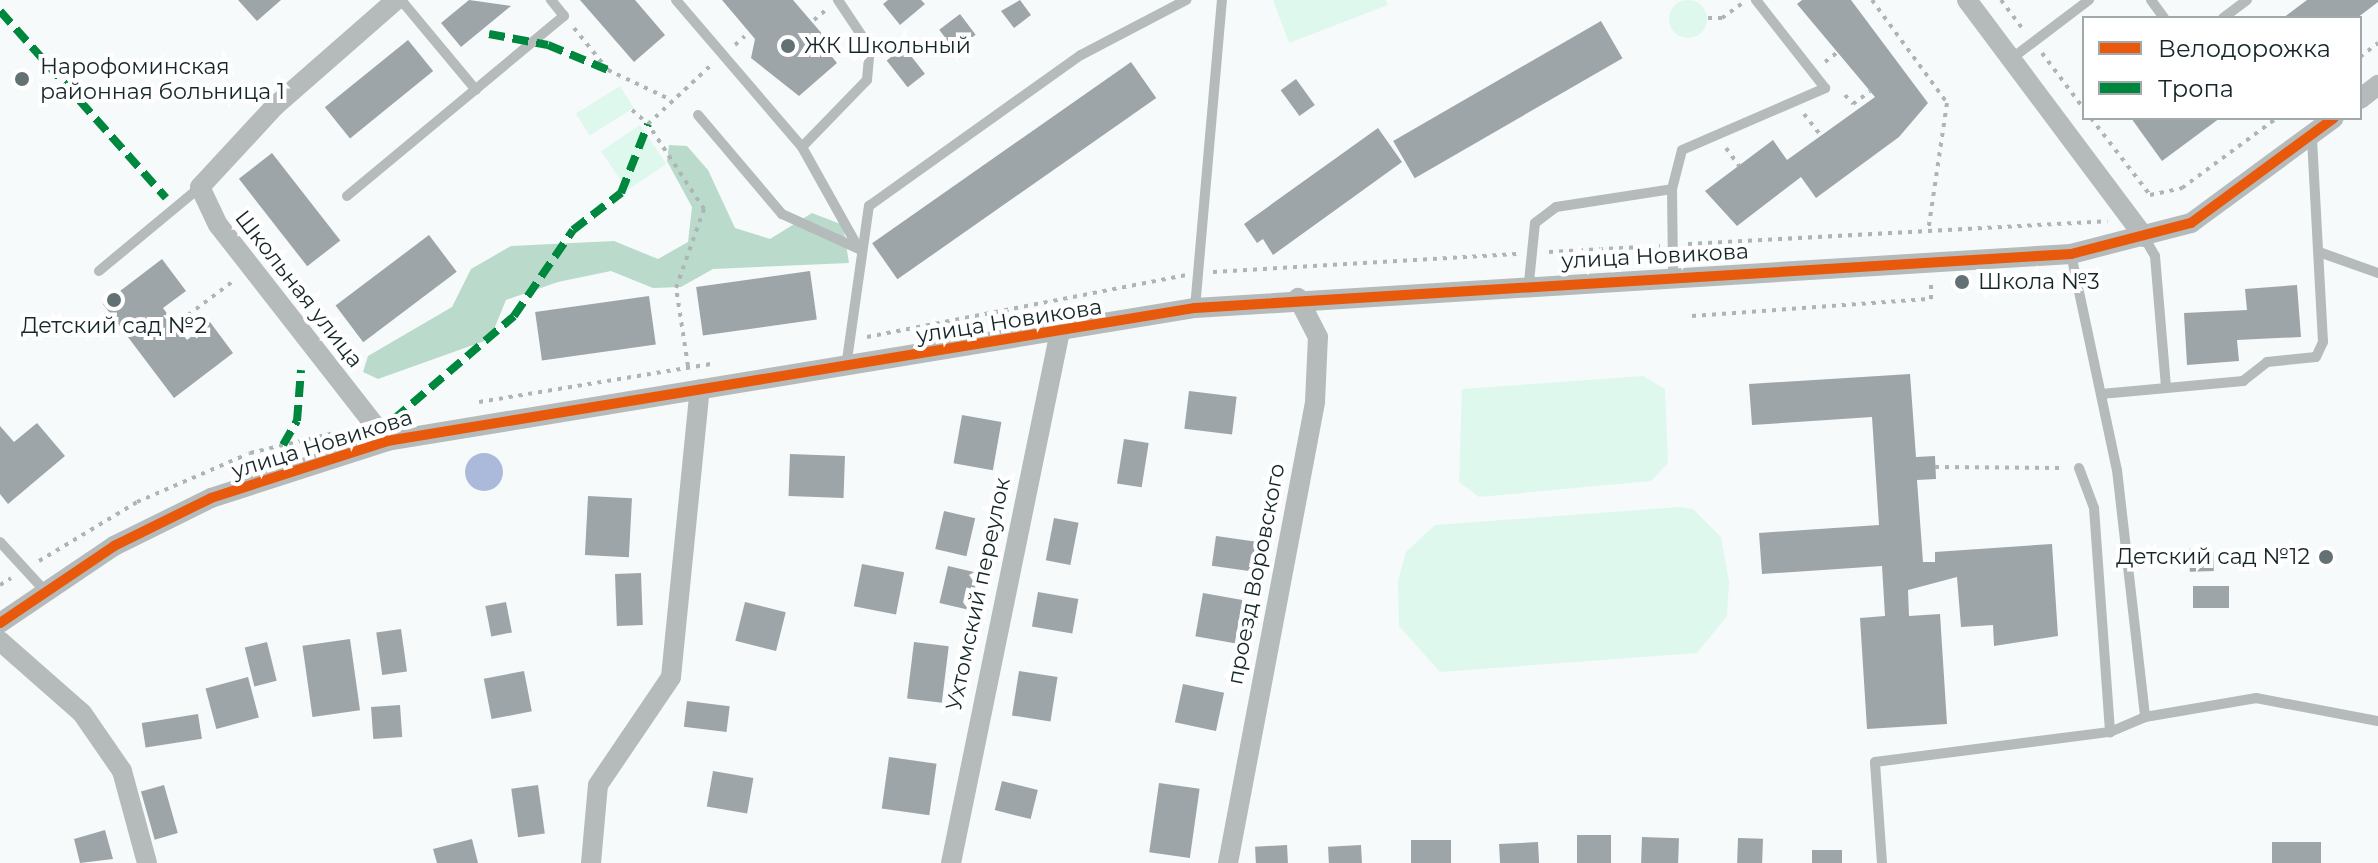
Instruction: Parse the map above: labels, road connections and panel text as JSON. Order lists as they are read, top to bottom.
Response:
{
  "streets": {
    "street": [
      "улица Новикова",
      "Школьная улица",
      "проезд Воровского",
      "Ухтомский переулок"
    ]
  },
  "crossings": [
    ["улица Новикова", "Школьная улица"],
    ["улица Новикова", "проезд Воровского"],
    ["улица Новикова", "Ухтомский переулок"]
  ],
  "places": [
    "ЖК Школьный",
    "Нарофоминская районная больница 1",
    "Школа №3",
    "Детский сад №2",
    "Детский сад №12"
  ],
  "legend": ["Велодорожка", "Тропа"]
}
